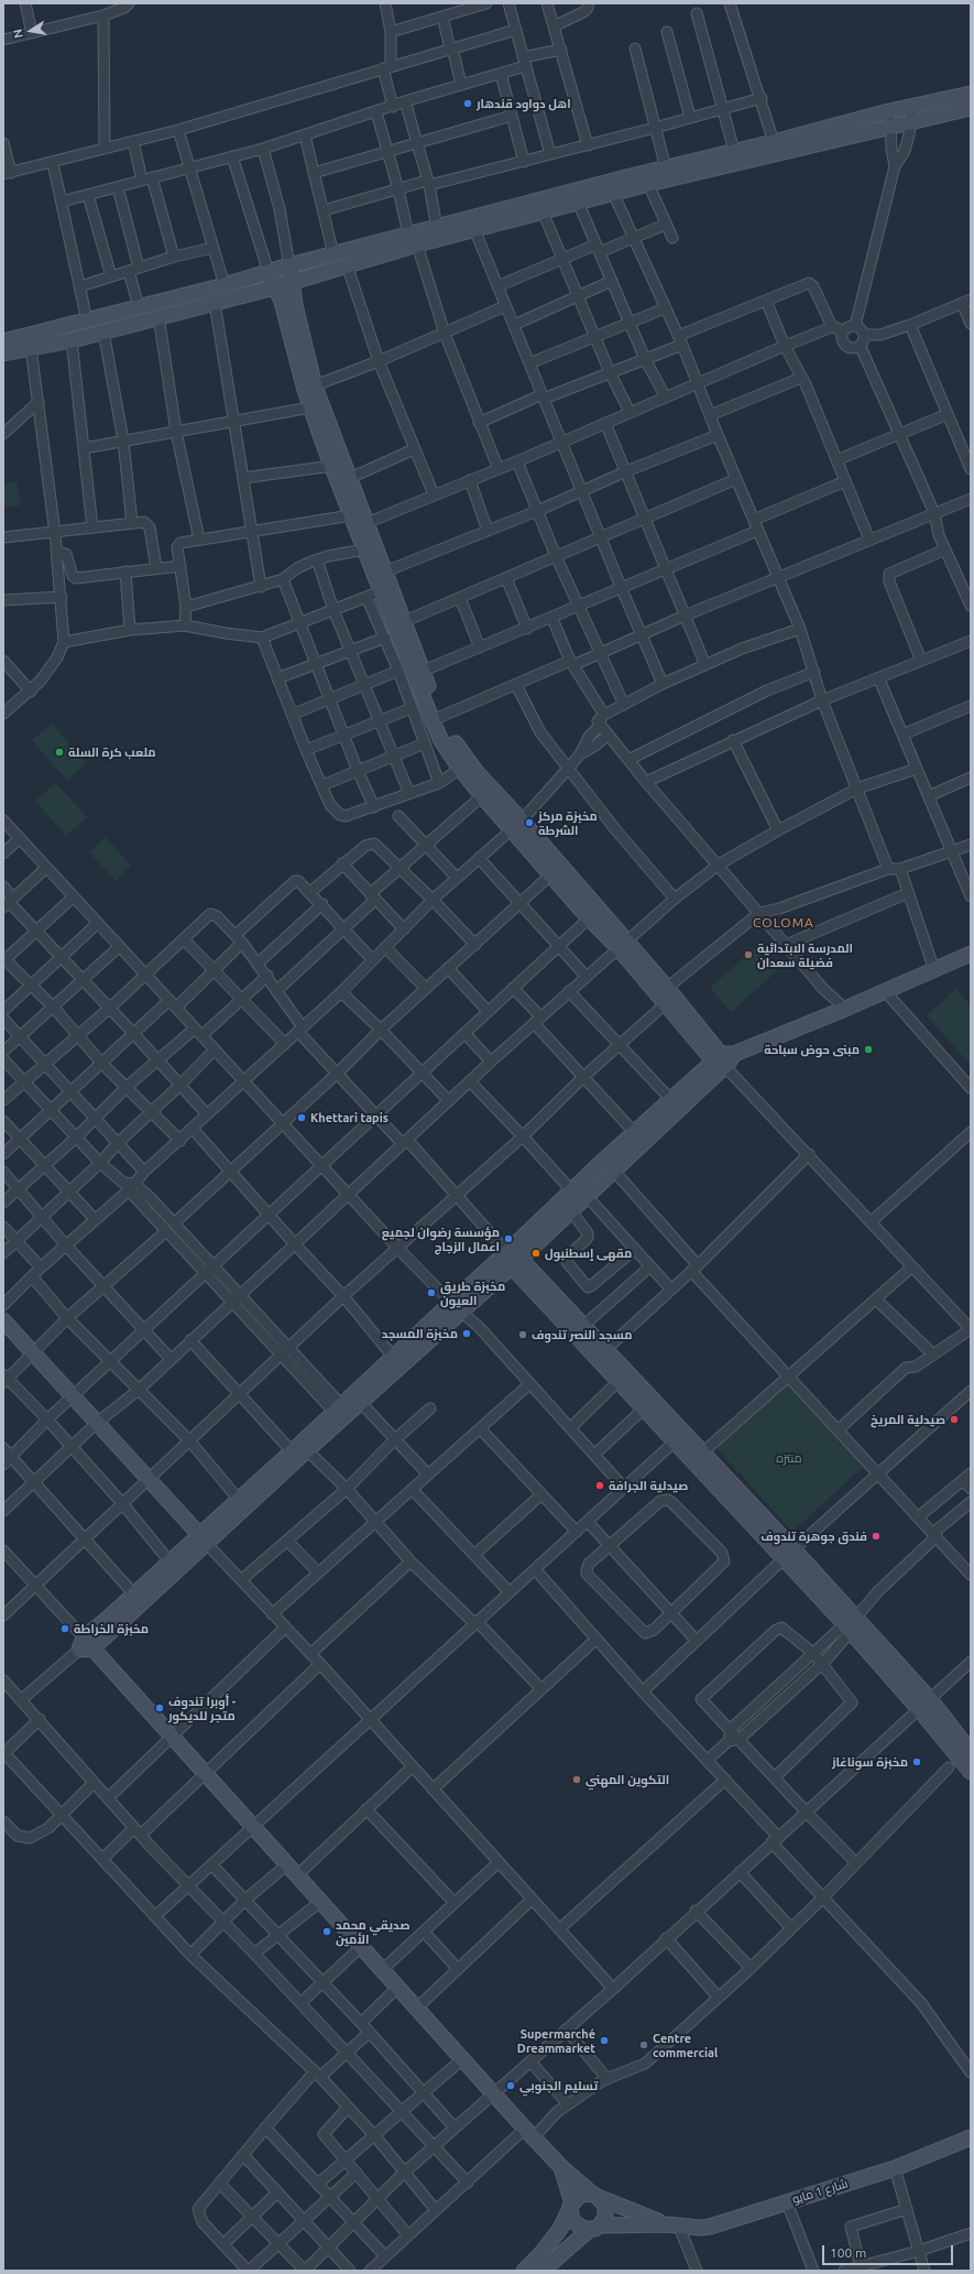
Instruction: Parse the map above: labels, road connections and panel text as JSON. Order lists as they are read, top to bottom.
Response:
{
  "streets": {
    "street": ["شارع 1 مايو"]
  },
  "districts": ["COLOMA"],
  "parks": ["منتزه"],
  "places": [
    "اهل دواود قندهار",
    "ملعب كرة السلة",
    "مخبزة مركز الشرطة",
    "المدرسة الابتدائية فضيلة سعدان",
    "مبنى حوض سباحة",
    "Khettari tapis",
    "مؤسسة رضوان لجميع اعمال الزجاج",
    "مقهى إسطنبول",
    "مخبزة طريق العيون",
    "مخبزة المسجد",
    "مسجد النصر تندوف",
    "صيدلية المريخ",
    "صيدلية الجرافة",
    "فندق جوهرة تندوف",
    "مخبزة الخراطة",
    "أوبرا تندوف - متجر للديكور",
    "مخبزة سوناغاز",
    "التكوين المهني",
    "صديقي محمد الأمين",
    "Supermarché Dreammarket",
    "Centre commercial",
    "تسليم الجنوبي"
  ],
  "scale_bar": "100 m",
  "north": "left"
}
